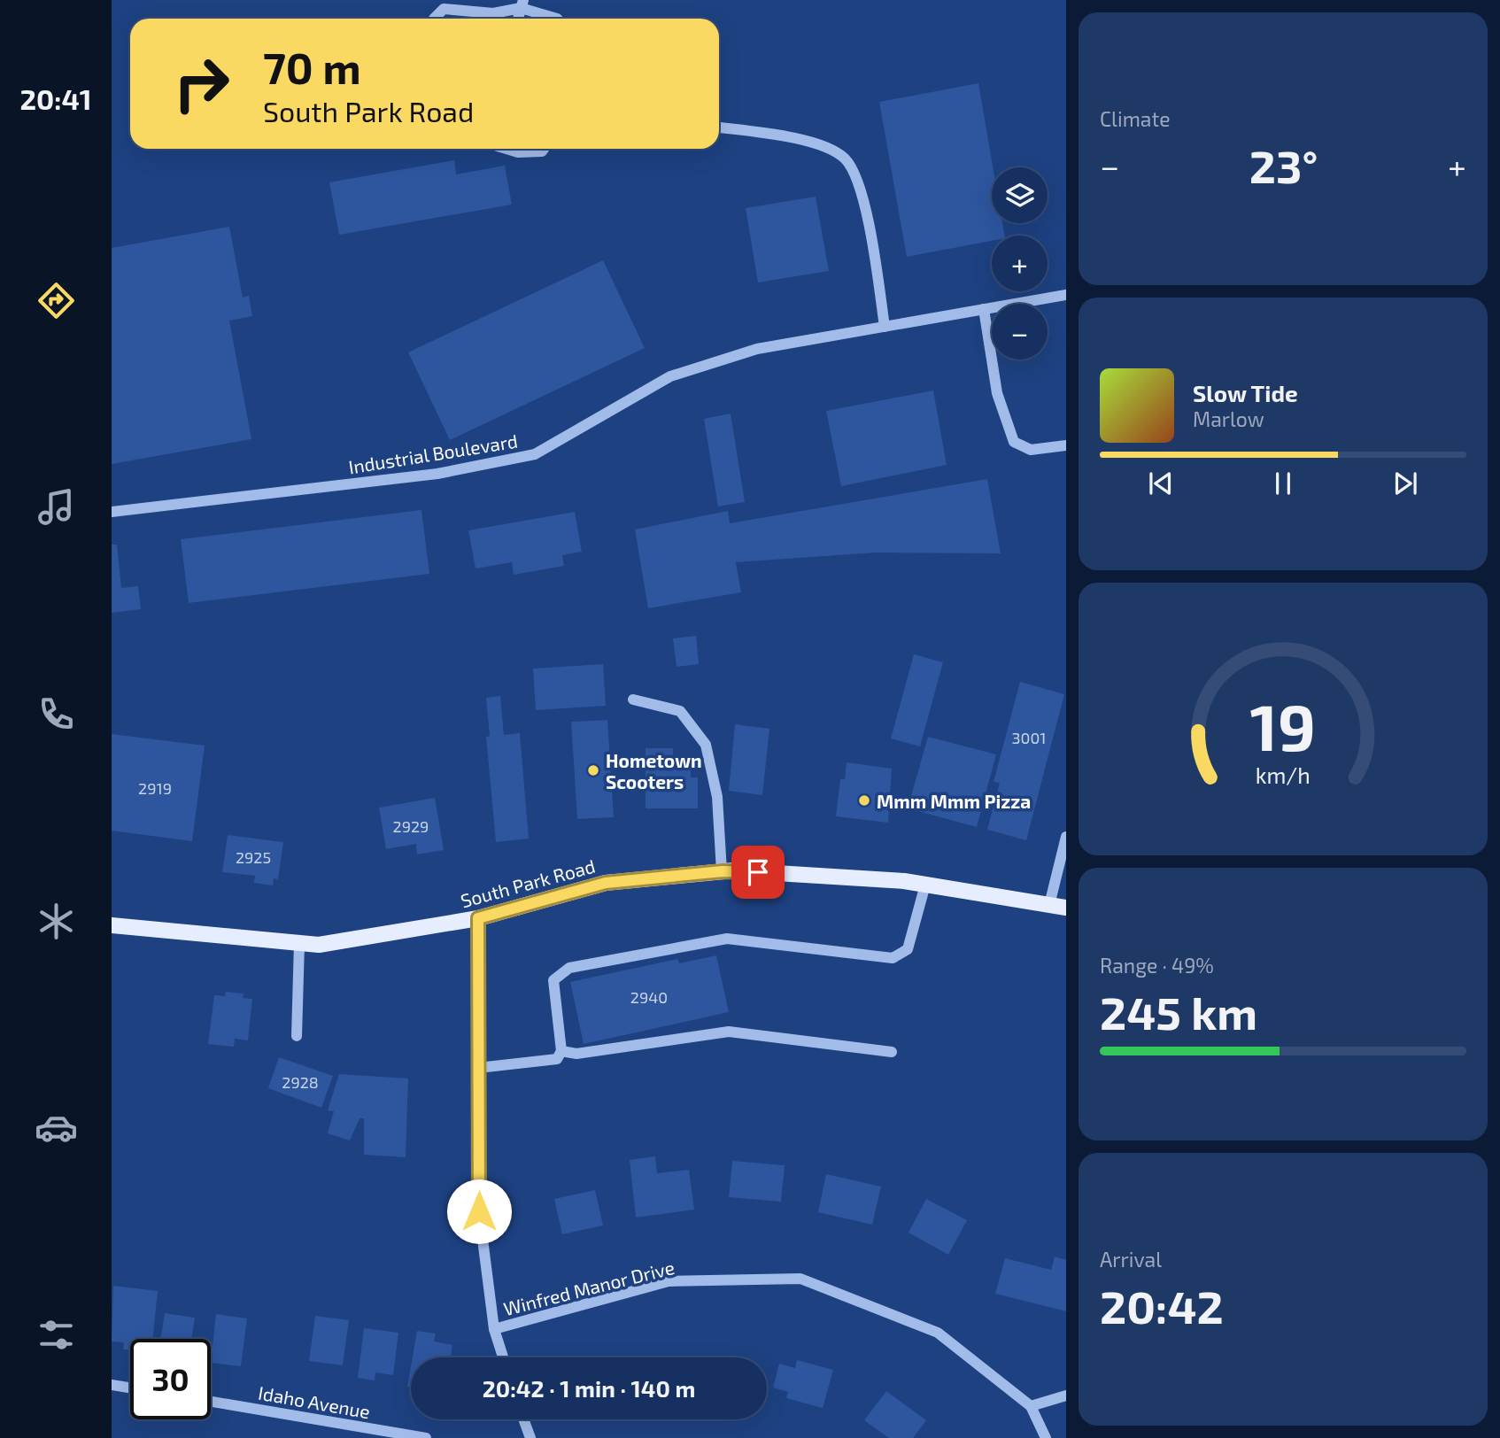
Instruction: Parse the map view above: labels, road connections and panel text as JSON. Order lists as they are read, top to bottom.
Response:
{
  "streets": {
    "main road": ["South Park Road"],
    "street": ["Industrial Boulevard", "Winfred Manor Drive", "Idaho Avenue"]
  },
  "places": ["Hometown Scooters", "Mmm Mmm Pizza"],
  "house_numbers": [
    "3001",
    "2919",
    "2929",
    "2925",
    "2940",
    "2928"
  ],
  "page": {
    "tabs": "20:41",
    "tile": [
      "Climate",
      ["Range · 49%", "245 km"],
      ["Arrival", "20:42"]
    ],
    "turn": ["70 m", "South Park Road"],
    "heat": ["−", "23°", "+"],
    "map_buttons": ["+", "−"],
    "song": ["Slow Tide", "Marlow"],
    "limit": "30",
    "trip": "20:42 · 1 min · 140 m",
    "gauge": ["19", "km/h"]
  }
}
